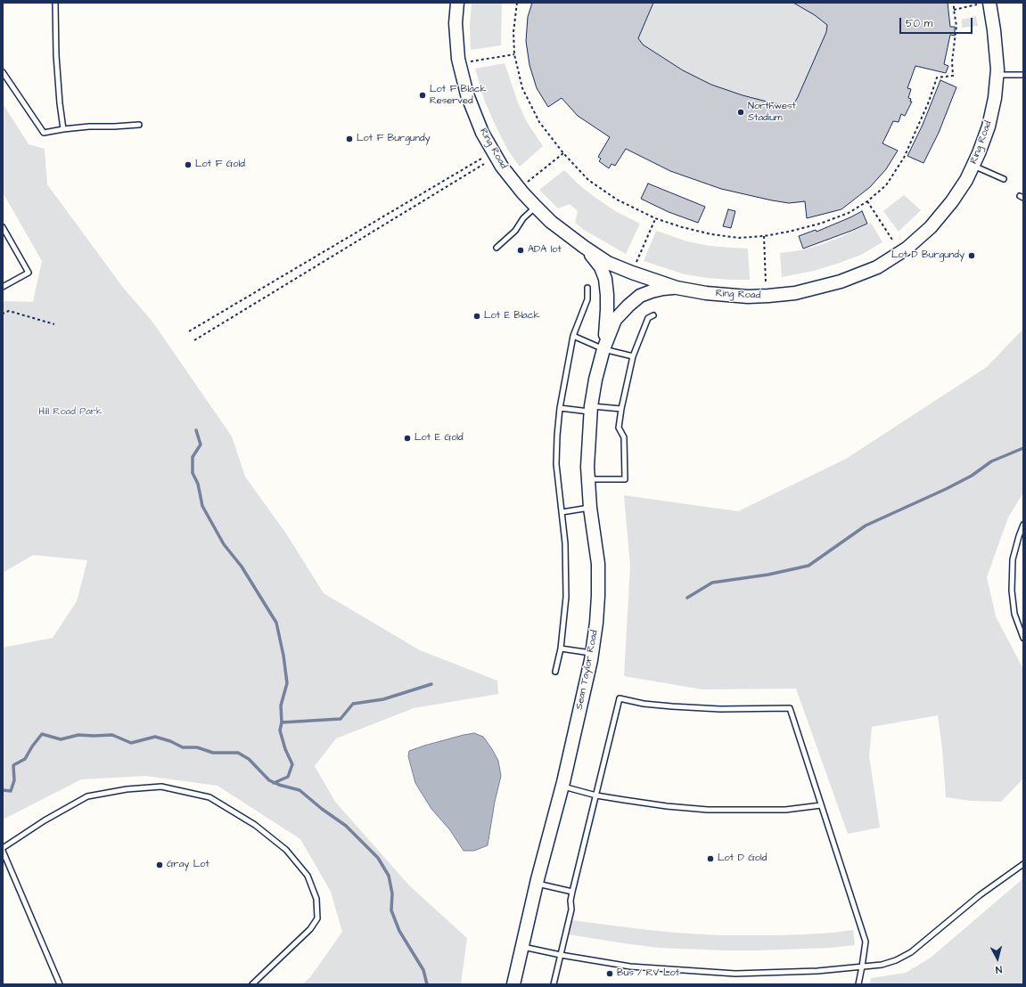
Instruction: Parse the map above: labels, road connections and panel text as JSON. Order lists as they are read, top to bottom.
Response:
{
  "streets": {
    "main road": ["Ring Road", "Sean Taylor Road"]
  },
  "crossings": [
    ["Ring Road", "Sean Taylor Road"]
  ],
  "parks": ["Hill Road Park"],
  "places": [
    "Lot F Black Reserved",
    "Northwest Stadium",
    "Lot F Burgundy",
    "Lot F Gold",
    "ADA lot",
    "Lot D Burgundy",
    "Lot E Black",
    "Lot E Gold",
    "Lot D Gold",
    "Gray Lot",
    "Bus / RV Lot"
  ],
  "scale_bar": "50 m",
  "north": "bottom"
}
